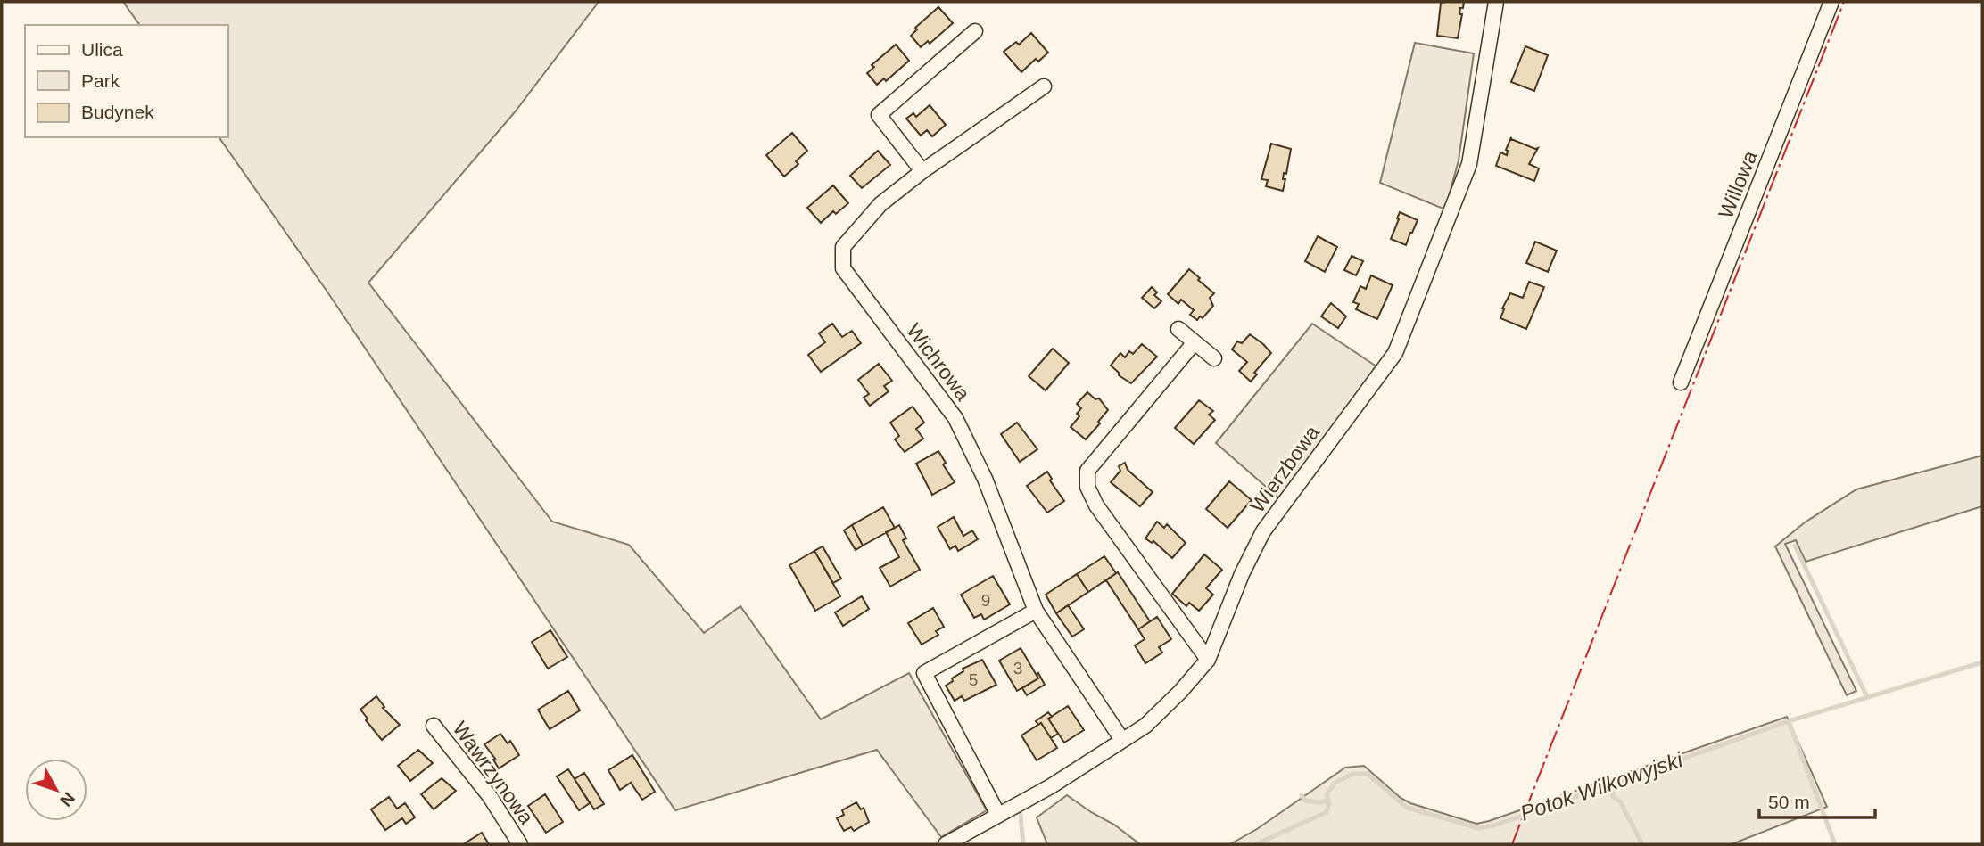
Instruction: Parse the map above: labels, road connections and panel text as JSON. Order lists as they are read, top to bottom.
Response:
{
  "streets": {
    "street": [
      "Willowa",
      "Wichrowa",
      "Wierzbowa",
      "Wawrzynowa"
    ]
  },
  "crossings": [
    ["Wichrowa", "Wierzbowa"]
  ],
  "water": ["Potok Wilkowyjski"],
  "house_numbers": ["9", "3", "5"],
  "legend": ["Ulica", "Park", "Budynek"],
  "scale_bar": "50 m",
  "north": "bottom right"
}
